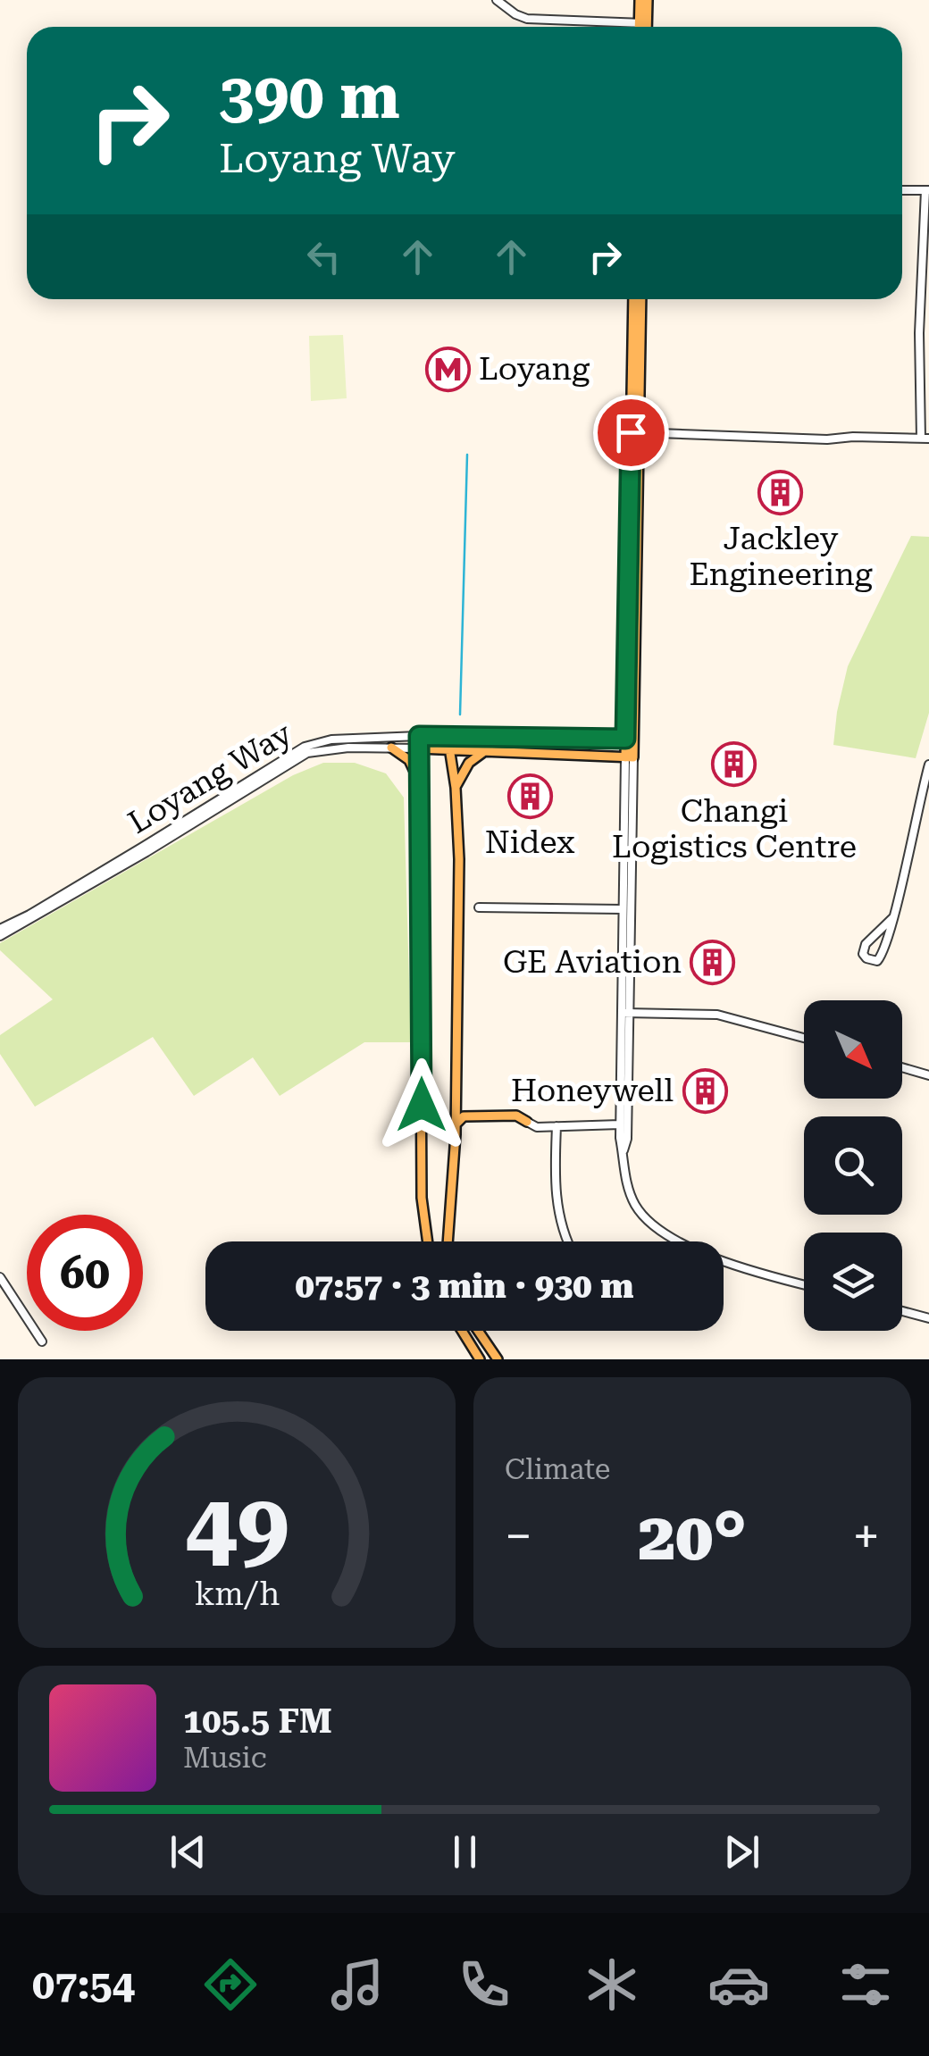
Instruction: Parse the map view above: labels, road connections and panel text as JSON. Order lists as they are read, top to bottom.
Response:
{
  "streets": {
    "main road": ["Loyang Way"]
  },
  "places": {
    "metro station": ["Loyang"],
    "building": [
      "Jackley Engineering",
      "Changi Logistics Centre",
      "Nidex",
      "GE Aviation",
      "Honeywell"
    ]
  },
  "north": "bottom right",
  "page": {
    "turn": ["390 m", "Loyang Way"],
    "limit": "60",
    "trip": "07:57 · 3 min · 930 m",
    "tile": "Climate",
    "heat": ["−", "20°", "+"],
    "song": ["105.5 FM", "Music"],
    "tabs": "07:54",
    "gauge": ["49", "km/h"]
  }
}
